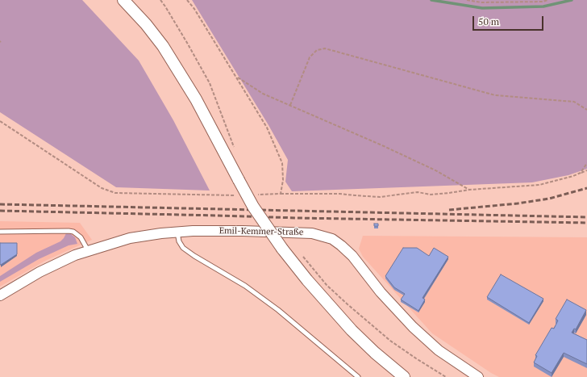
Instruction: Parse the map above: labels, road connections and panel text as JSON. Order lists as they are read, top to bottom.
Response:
{
  "streets": {
    "street": ["Emil-Kemmer-Straße"]
  },
  "scale_bar": "50 m"
}
